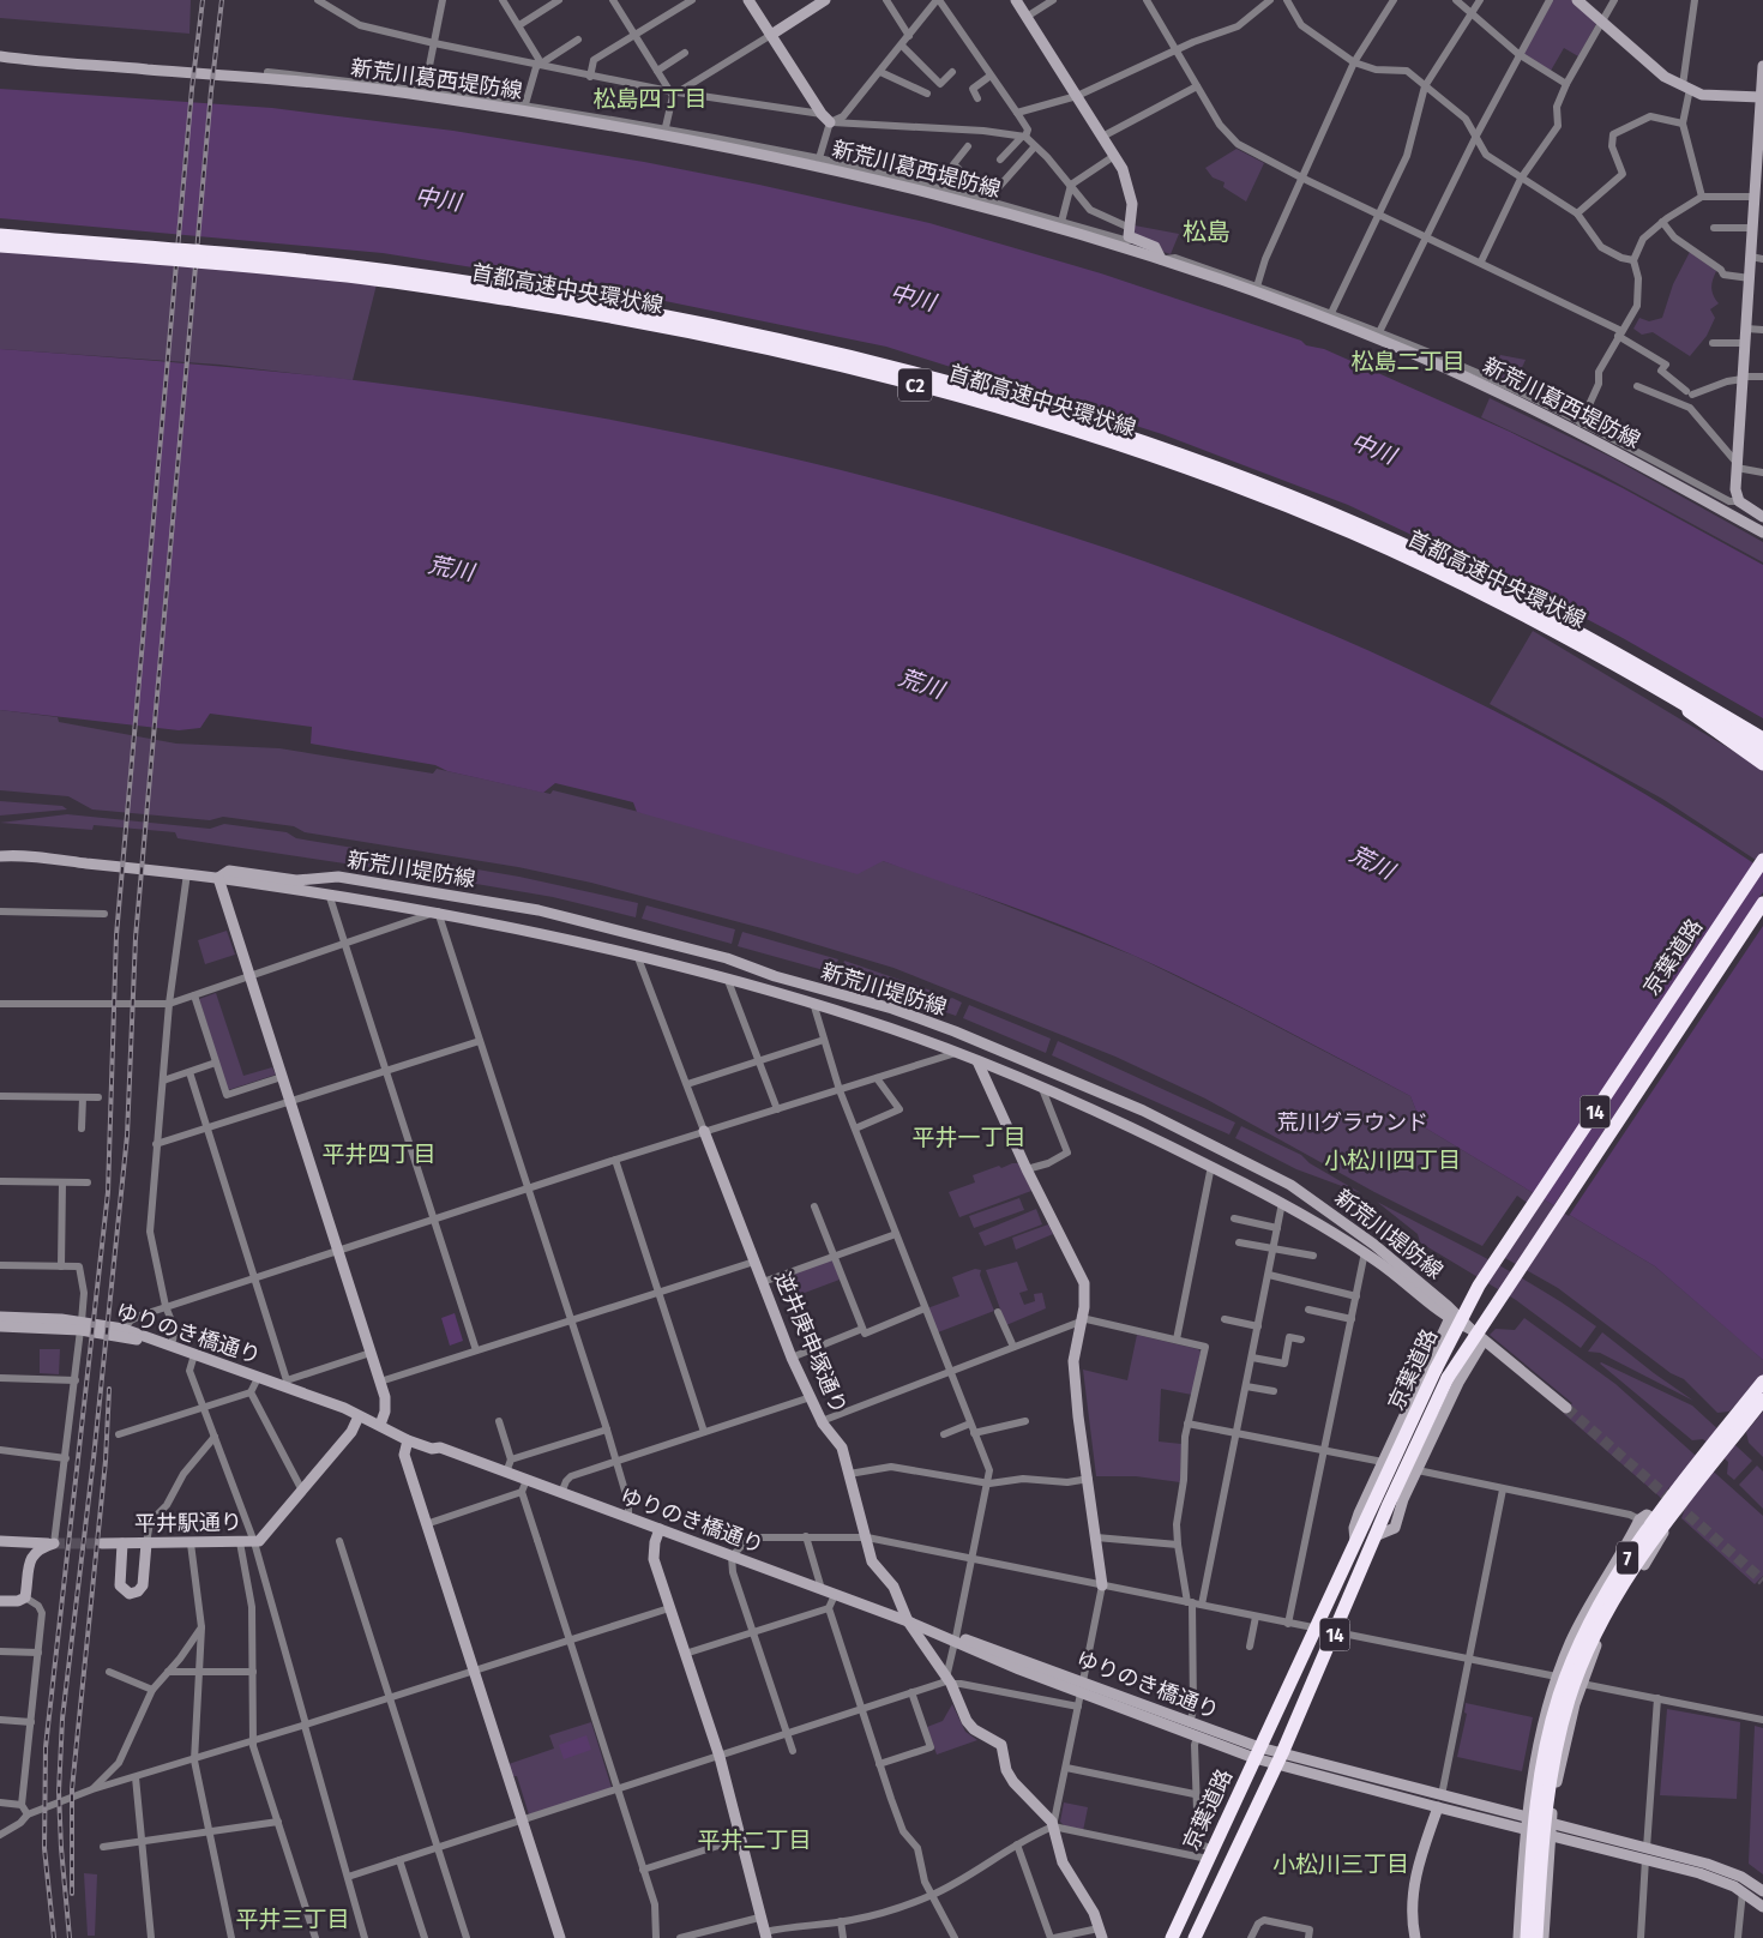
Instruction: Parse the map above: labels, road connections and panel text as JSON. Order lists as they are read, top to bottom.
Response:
{
  "streets": {
    "highway": [
      "首都高速中央環状線",
      "C2",
      "京葉道路",
      "14",
      "7"
    ],
    "main road": [
      "新荒川葛西堤防線",
      "新荒川堤防線",
      "ゆりのき橋通り",
      "逆井庚申塚通り",
      "平井駅通り"
    ]
  },
  "crossings": [
    ["新荒川堤防線", "逆井庚申塚通り"],
    ["京葉道路", "ゆりのき橋通り"],
    ["ゆりのき橋通り", "逆井庚申塚通り"],
    ["ゆりのき橋通り", "平井駅通り"]
  ],
  "districts": [
    "松島四丁目",
    "松島",
    "松島二丁目",
    "平井一丁目",
    "平井四丁目",
    "小松川四丁目",
    "平井二丁目",
    "小松川三丁目",
    "平井三丁目"
  ],
  "water": ["中川", "荒川"],
  "parks": ["荒川グラウンド"]
}
